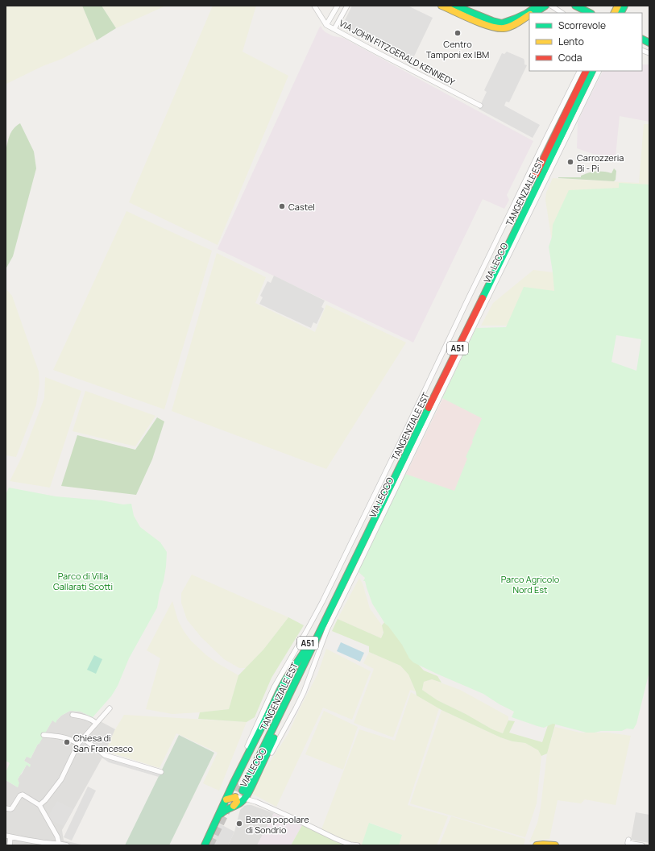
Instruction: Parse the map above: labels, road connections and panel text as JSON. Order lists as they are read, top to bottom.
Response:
{
  "streets": {
    "main road": ["TANGENZIALE EST", "VIA LECCO", "A51"],
    "street": ["VIA JOHN FITZGERALD KENNEDY"]
  },
  "parks": ["Parco di Villa Gallarati Scotti", "Parco Agricolo Nord Est"],
  "places": [
    "Centro Tamponi ex IBM",
    "Carrozzeria Bi - Pi",
    "Castel",
    "Chiesa di San Francesco",
    "Banca popolare di Sondrio"
  ],
  "legend": ["Scorrevole", "Lento", "Coda"]
}
